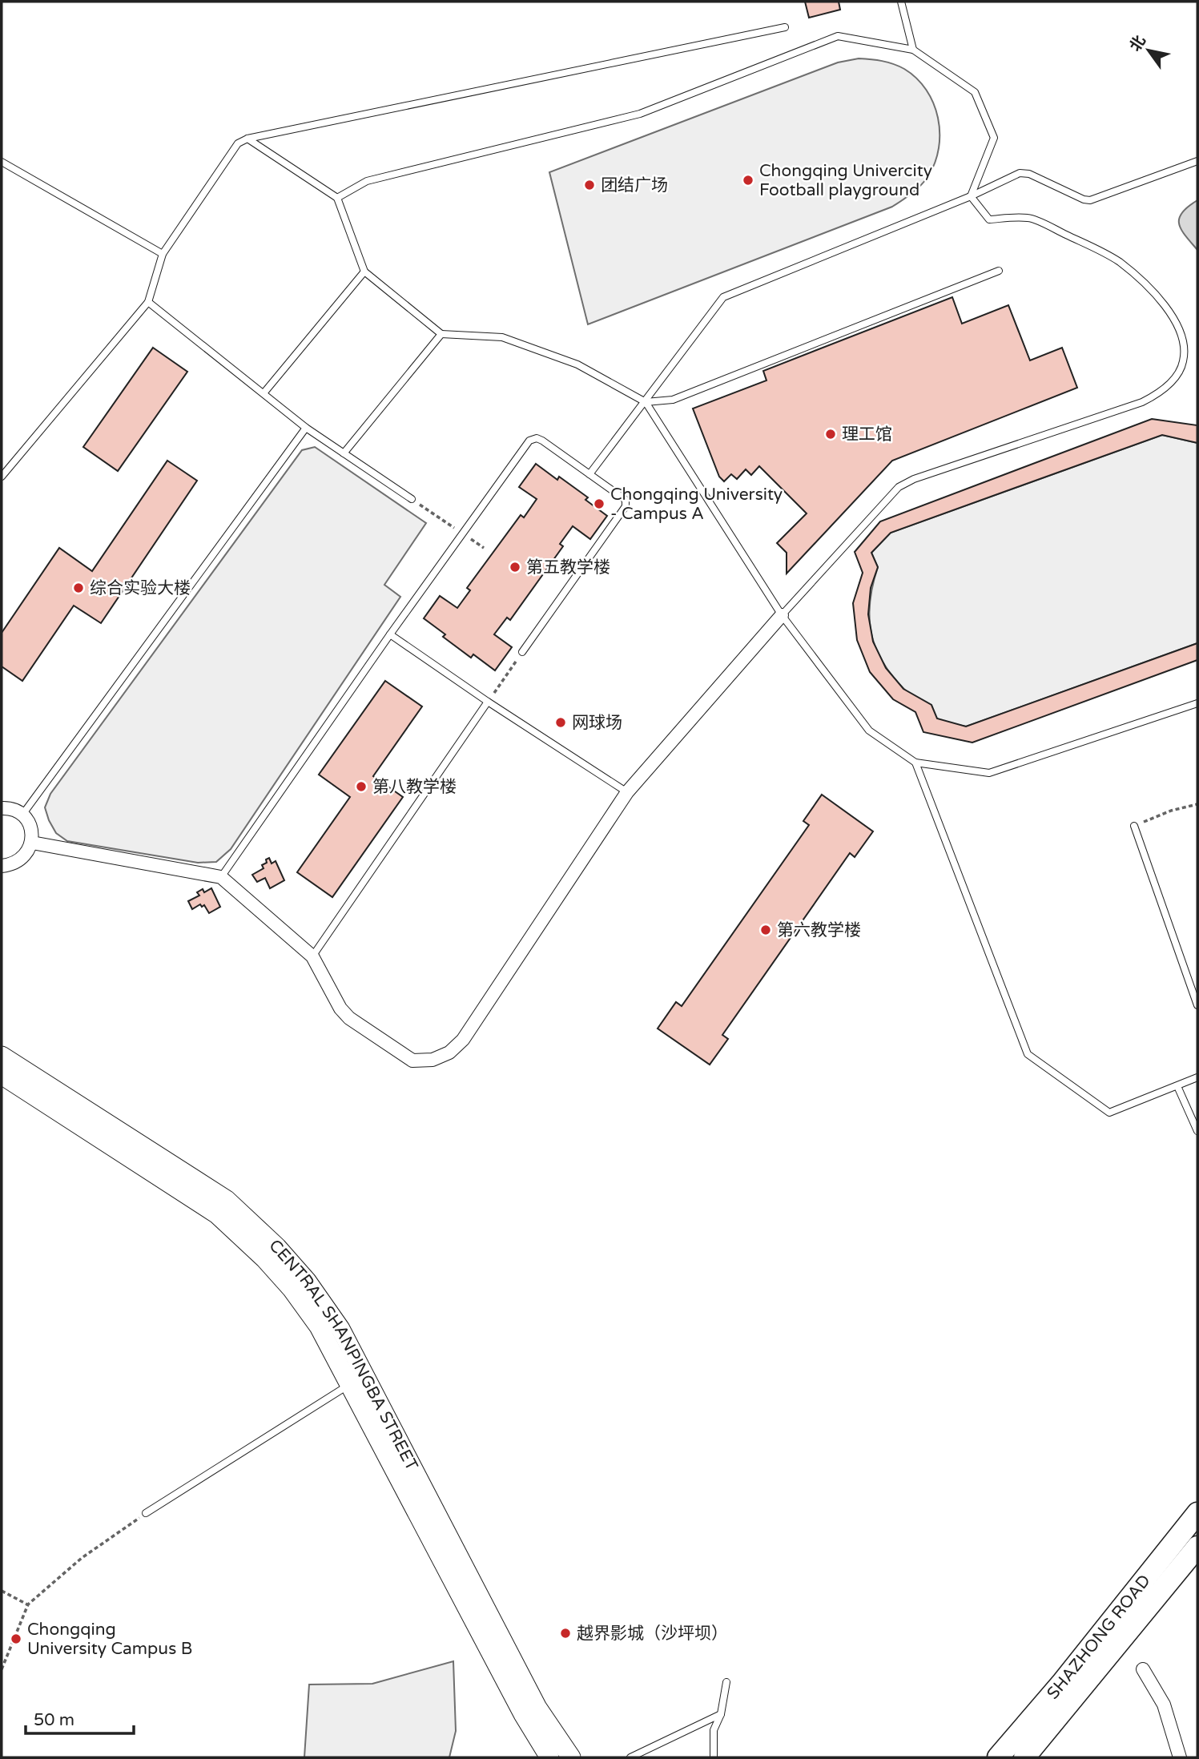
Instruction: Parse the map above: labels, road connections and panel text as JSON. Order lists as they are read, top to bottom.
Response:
{
  "streets": {
    "main road": ["CENTRAL SHANPINGBA STREET", "SHAZHONG ROAD"]
  },
  "places": [
    "Chongqing Univercity Football playground",
    "团结广场",
    "理工馆",
    "Chongqing University - Campus A",
    "第五教学楼",
    "综合实验大楼",
    "网球场",
    "第八教学楼",
    "第六教学楼",
    "越界影城（沙坪坝）",
    "Chongqing University Campus B"
  ],
  "scale_bar": "50 m",
  "north": "top left"
}
